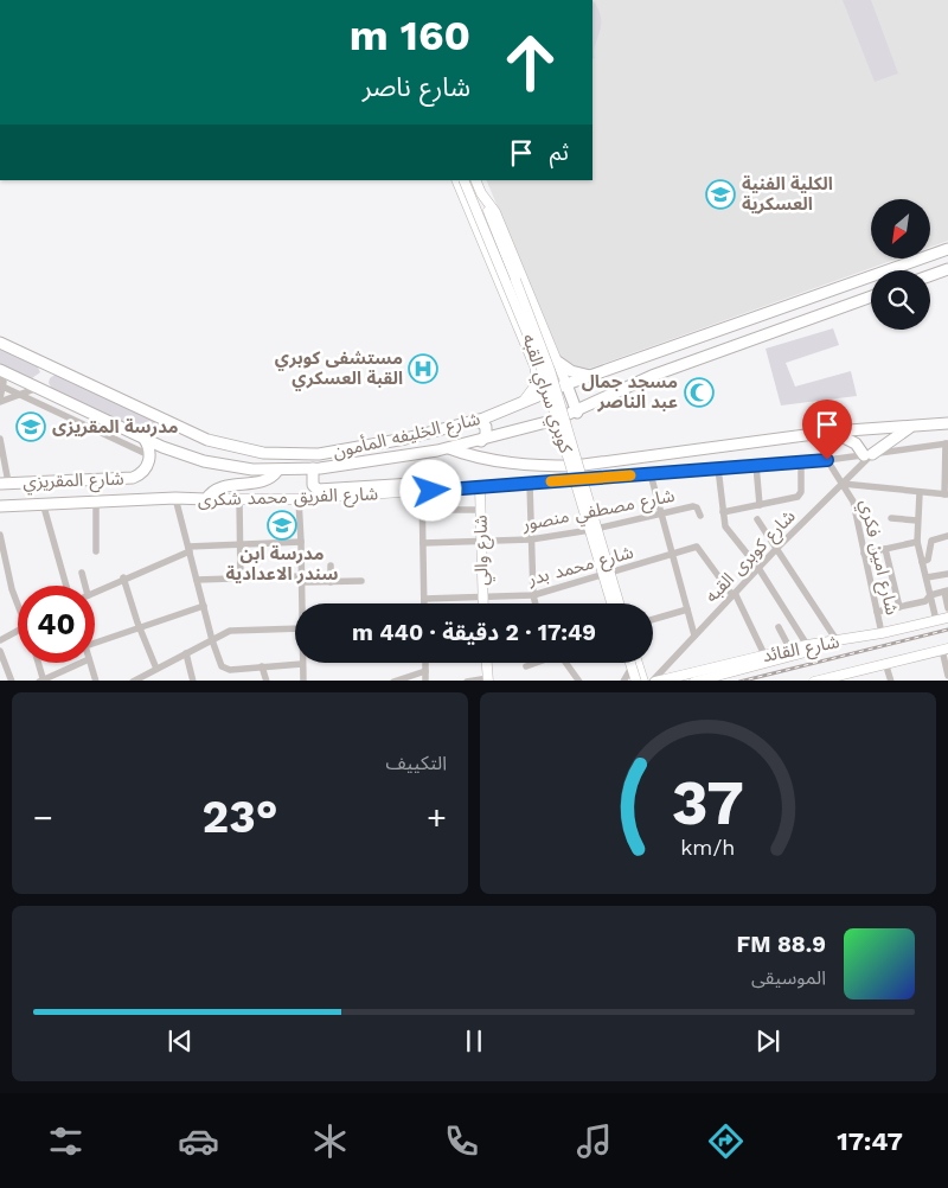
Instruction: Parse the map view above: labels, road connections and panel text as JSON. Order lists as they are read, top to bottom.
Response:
{
  "streets": {
    "main road": [
      "كوبري سراي القبه",
      "شارع الخليفه المأمون",
      "شارع المقريزي",
      "شارع الفريق محمد شكرى",
      "شارع والي",
      "شارع القائد"
    ],
    "street": [
      "شارع مصطفي منصور",
      "شارع كوبرى القبه",
      "شارع امين فكري",
      "شارع محمد بدر"
    ]
  },
  "crossings": [
    ["شارع الفريق محمد شكرى", "شارع والي"],
    ["شارع مصطفي منصور", "شارع والي"],
    ["شارع والي", "شارع محمد بدر"],
    ["شارع كوبرى القبه", "شارع امين فكري"],
    ["شارع كوبرى القبه", "شارع محمد بدر"],
    ["شارع كوبرى القبه", "شارع القائد"],
    ["شارع امين فكري", "شارع القائد"]
  ],
  "places": {
    "school or university": ["الكلية الفنية العسكرية", "مدرسة المقريزى", "مدرسة ابن سندر الاعدادية"],
    "hospital": ["مستشفى كوبري القبة العسكري"],
    "mosque": ["مسجد جمال عبد الناصر"]
  },
  "north": "bottom left",
  "page": {
    "turn": ["160 m", "شارع ناصر"],
    "then": "ثم",
    "limit": "40",
    "trip": "17:49 · 2 دقيقة · 440 m",
    "tile": "التكييف",
    "heat": ["−", "23°", "+"],
    "song": ["88.9 FM", "الموسيقى"],
    "tabs": "17:47",
    "gauge": ["37", "km/h"]
  }
}
